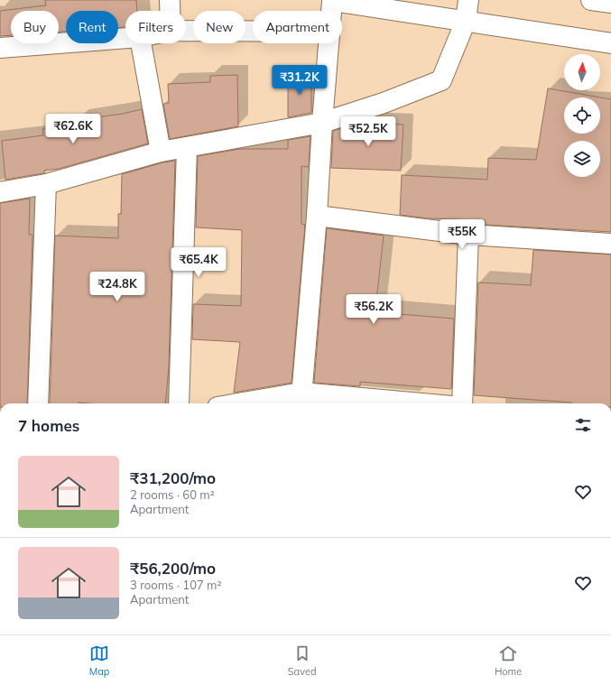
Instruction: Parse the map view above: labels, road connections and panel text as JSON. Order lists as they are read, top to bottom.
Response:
{
  "north": "top",
  "page": {
    "chip": [
      "Buy",
      "Rent",
      "Filters",
      "New",
      "Apartment"
    ],
    "price": [
      "₹31.2K",
      "₹62.6K",
      "₹52.5K",
      "₹55K",
      "₹65.4K",
      "₹24.8K",
      "₹56.2K"
    ],
    "heading": "7 homes",
    "list": [
      {
        "name": "₹31,200/mo",
        "note": "2 rooms · 60 m² · Apartment"
      },
      {
        "name": "₹56,200/mo",
        "note": "3 rooms · 107 m² · Apartment"
      }
    ],
    "tabs": ["Map", "Saved", "Home"]
  }
}
